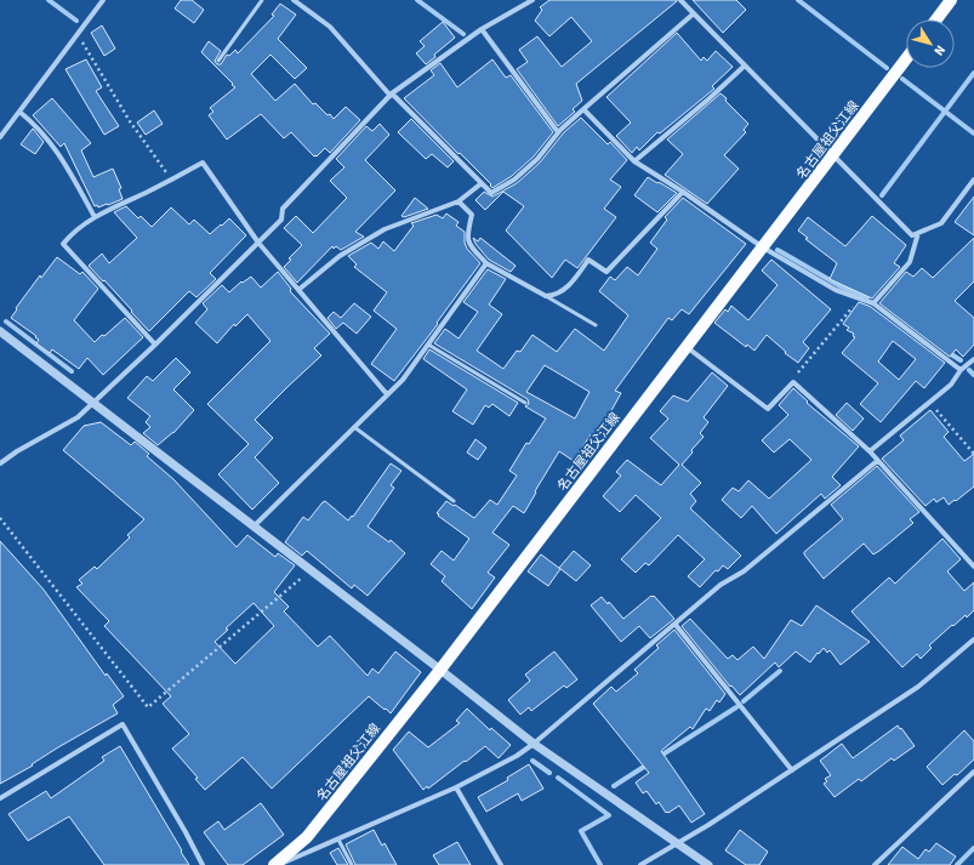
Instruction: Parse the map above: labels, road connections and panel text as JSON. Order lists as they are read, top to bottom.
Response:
{
  "streets": {
    "main road": ["名古屋祖父江線"]
  },
  "north": "bottom right"
}
